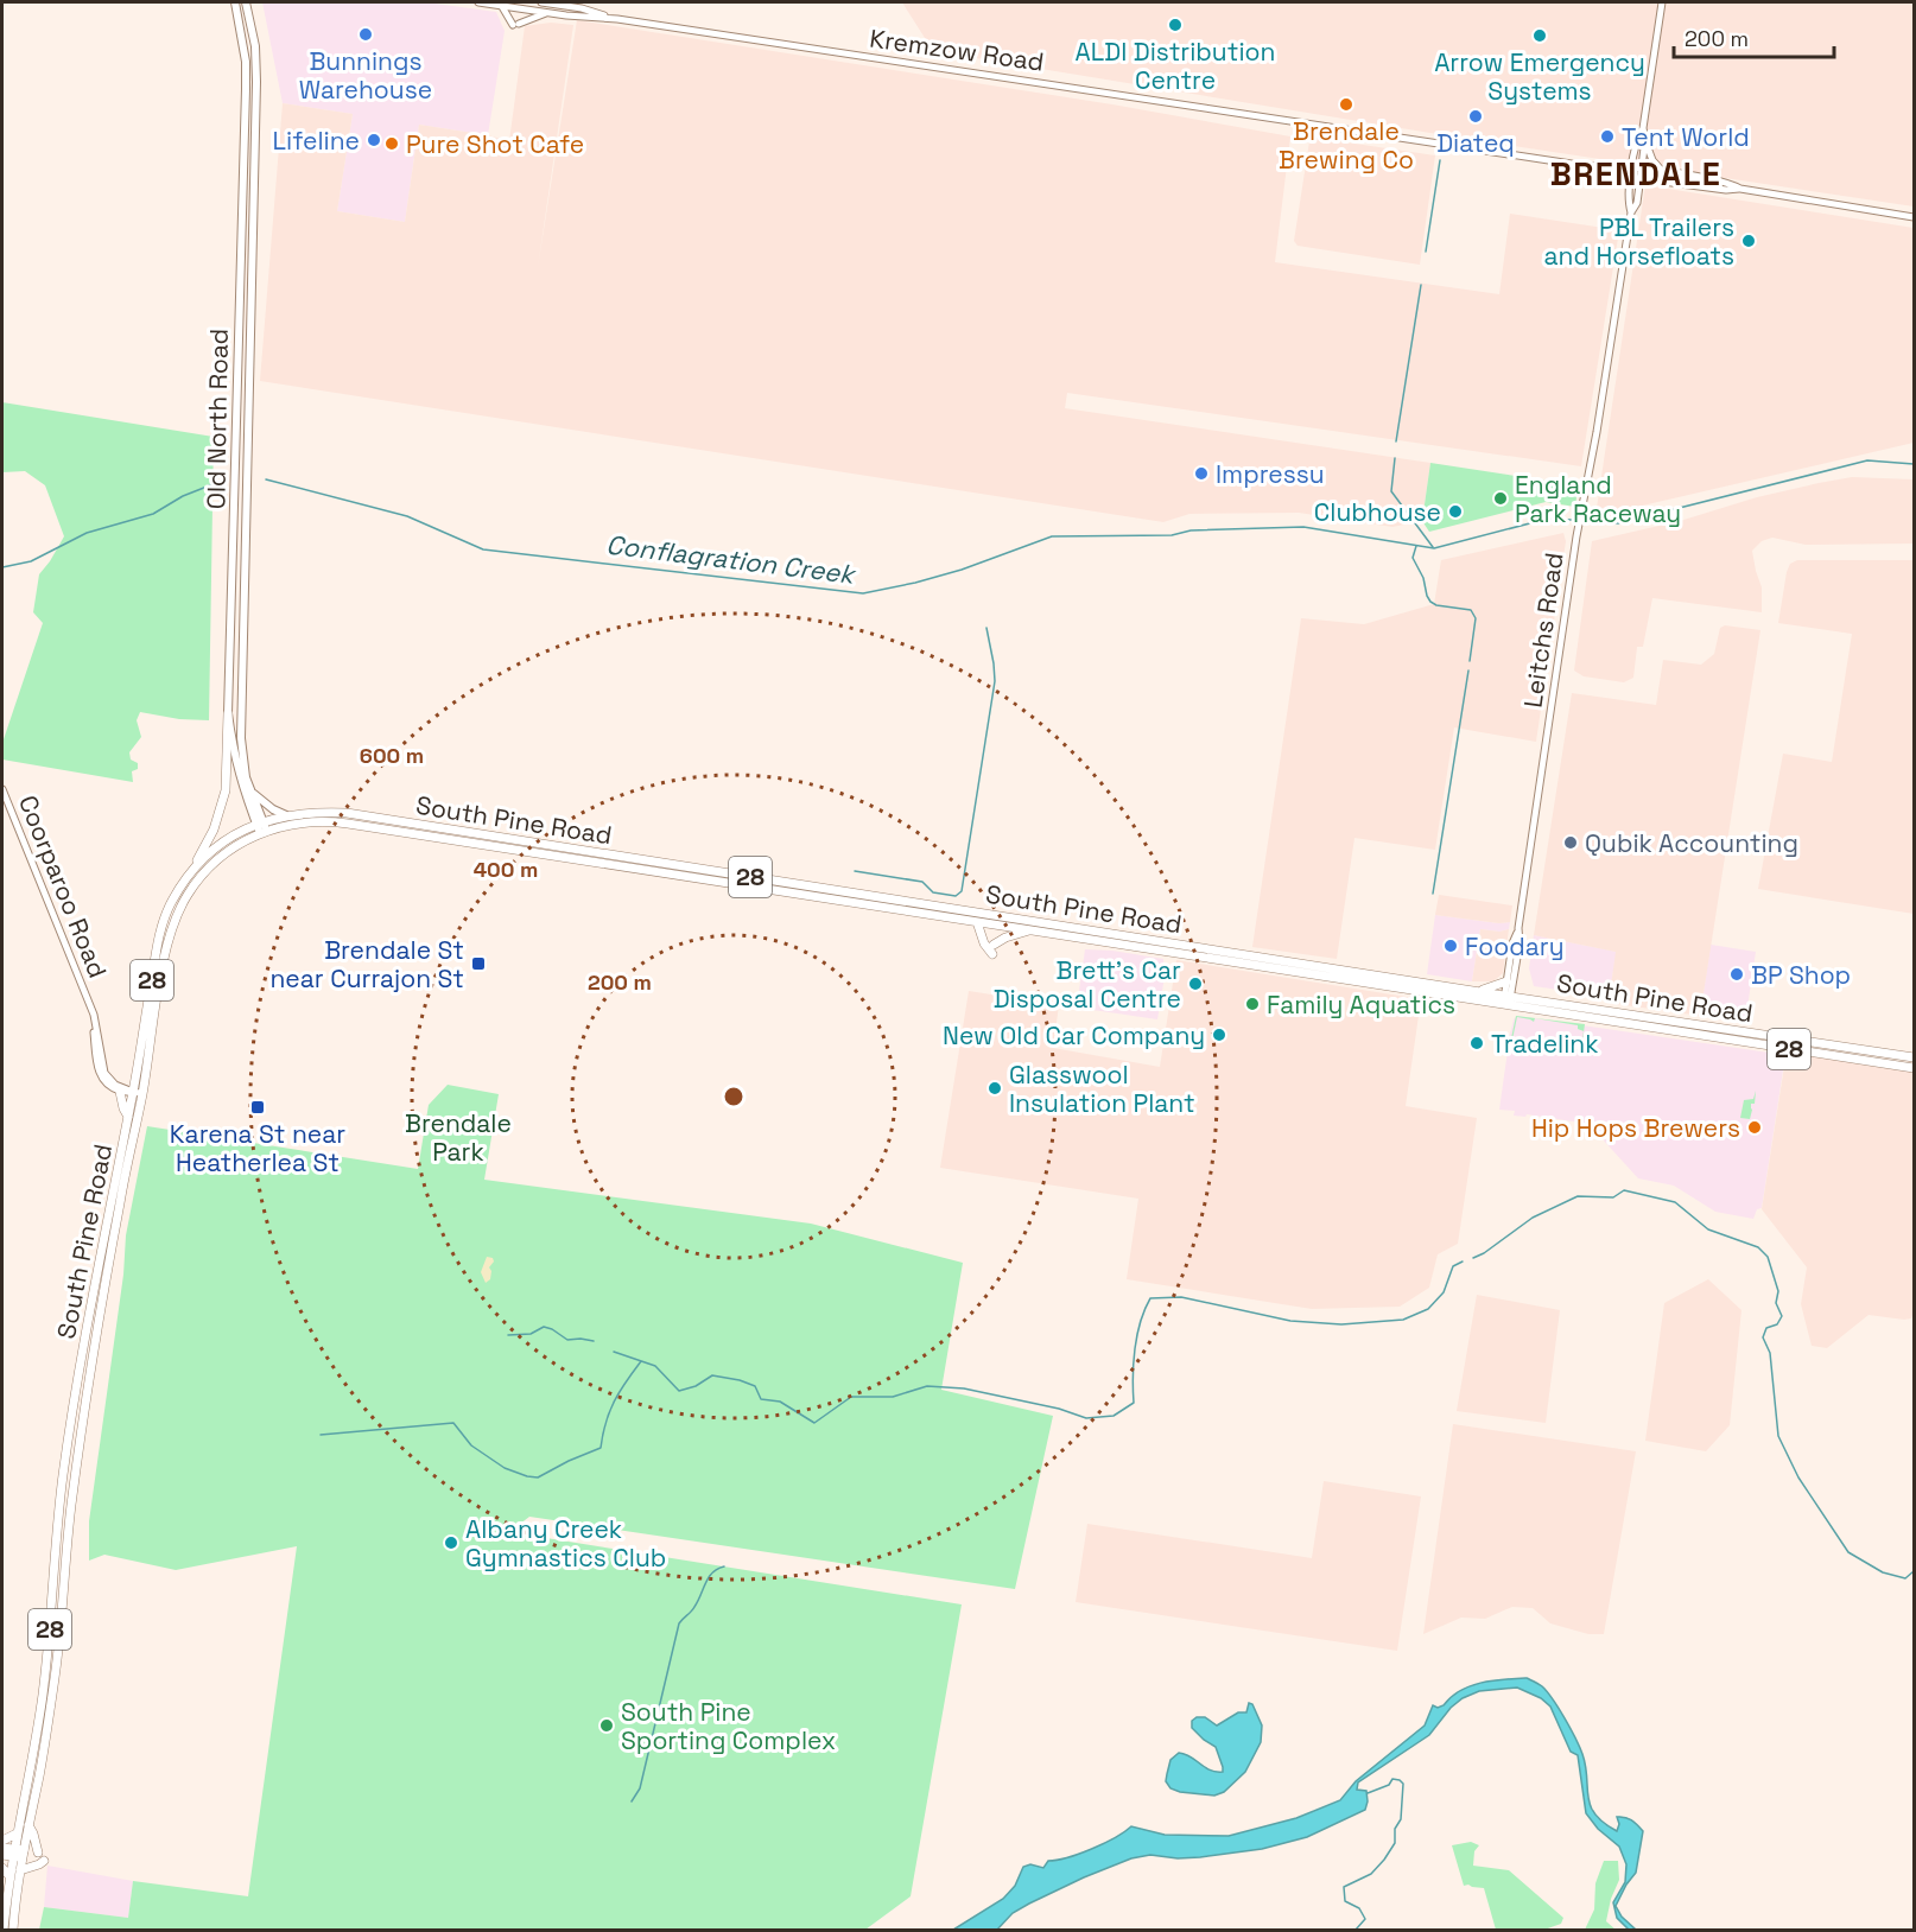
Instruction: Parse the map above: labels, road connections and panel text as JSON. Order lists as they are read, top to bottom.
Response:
{
  "streets": {
    "main road": ["Old North Road", "South Pine Road", "28"],
    "street": ["Kremzow Road", "Leitchs Road", "Coorparoo Road"]
  },
  "crossings": [
    ["Kremzow Road", "Leitchs Road"],
    ["Old North Road", "South Pine Road"],
    ["Leitchs Road", "South Pine Road"],
    ["South Pine Road", "Coorparoo Road"]
  ],
  "districts": ["BRENDALE"],
  "water": ["Conflagration Creek"],
  "parks": ["Brendale Park"],
  "places": {
    "other": [
      "ALDI Distribution Centre",
      "Bunnings Warehouse",
      "Arrow Emergency Systems",
      "Brendale Brewing Co",
      "Diateq",
      "Tent World",
      "Lifeline",
      "Pure Shot Cafe",
      "PBL Trailers and Horsefloats",
      "Impressu",
      "England Park Raceway",
      "Clubhouse",
      "Qubik Accounting",
      "Foodary",
      "BP Shop",
      "Brett's Car Disposal Centre",
      "Family Aquatics",
      "New Old Car Company",
      "Tradelink",
      "Glasswool Insulation Plant",
      "Hip Hops Brewers",
      "Albany Creek Gymnastics Club",
      "South Pine Sporting Complex"
    ],
    "transit": ["Brendale St near Currajon St", "Karena St near Heatherlea St"]
  },
  "scale_bar": "200 m",
  "rings": ["600 m", "400 m", "200 m"]
}
